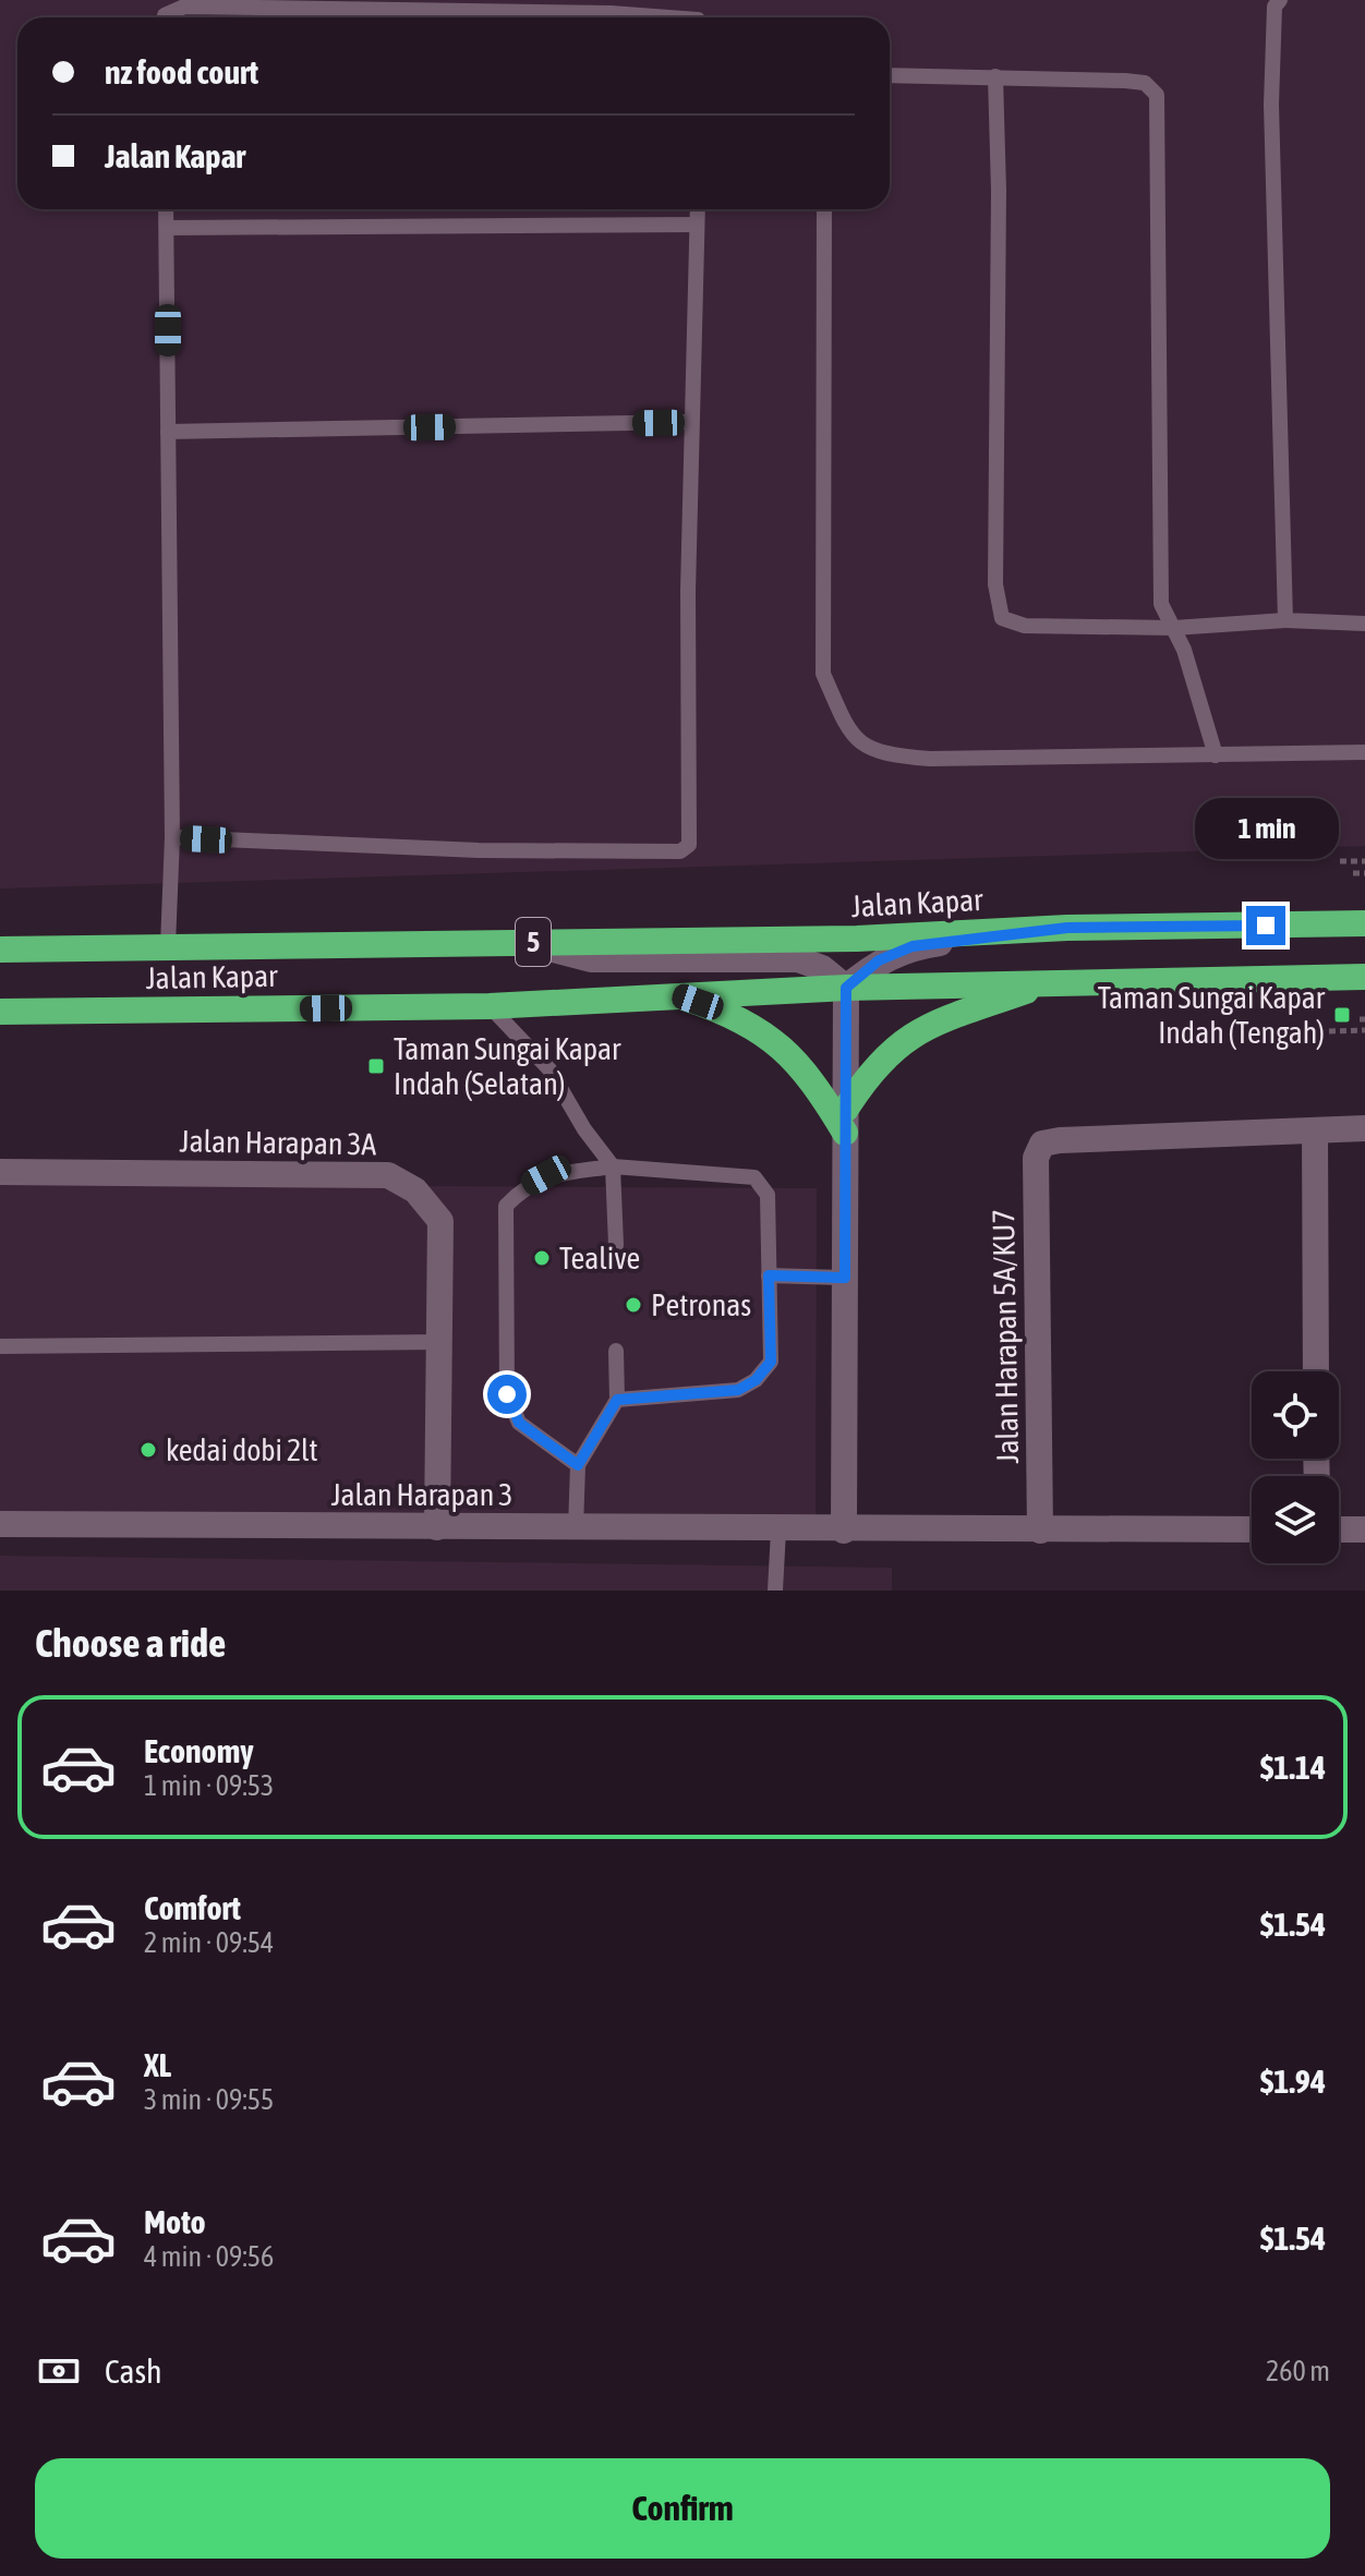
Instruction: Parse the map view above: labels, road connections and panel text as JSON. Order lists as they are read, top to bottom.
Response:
{
  "streets": {
    "highway": ["Jalan Kapar", "5"],
    "street": ["Jalan Harapan 3A", "Jalan Harapan 5A/KU7", "Jalan Harapan 3"]
  },
  "crossings": [
    ["Jalan Harapan 3A", "Jalan Harapan 3"],
    ["Jalan Harapan 5A/KU7", "Jalan Harapan 3"]
  ],
  "places": {
    "transit": ["Taman Sungai Kapar Indah (Tengah)", "Taman Sungai Kapar Indah (Selatan)"],
    "other": ["Tealive", "Petronas", "kedai dobi 2lt"]
  },
  "page": {
    "banner": ["nz food court", "Jalan Kapar"],
    "bubble": "1 min",
    "heading": "Choose a ride",
    "list": [
      {
        "name": "Economy",
        "note": "1 min · 09:53",
        "value": "$1.14"
      },
      {
        "name": "Comfort",
        "note": "2 min · 09:54",
        "value": "$1.54"
      },
      {
        "name": "XL",
        "note": "3 min · 09:55",
        "value": "$1.94"
      },
      {
        "name": "Moto",
        "note": "4 min · 09:56",
        "value": "$1.54"
      }
    ],
    "pay": ["Cash", "260 m"],
    "buttons": "Confirm"
  }
}
